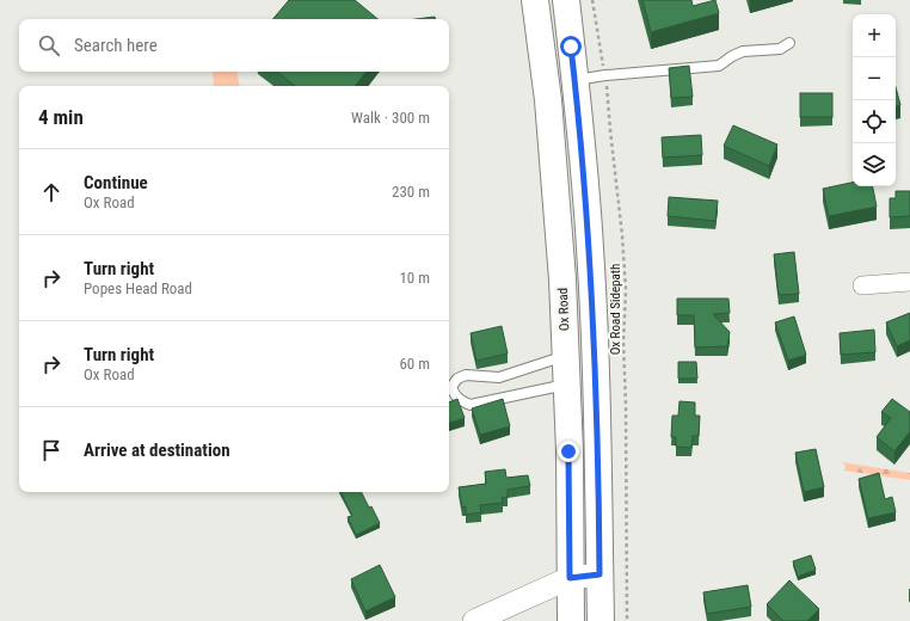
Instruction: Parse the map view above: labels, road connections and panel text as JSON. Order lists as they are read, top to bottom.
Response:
{
  "streets": {
    "main road": ["Ox Road"],
    "path": ["Ox Road Sidepath"]
  },
  "page": {
    "map_buttons": ["+", "−"],
    "search": "Search here",
    "heading": ["4 min", "Walk · 300 m"],
    "list": [
      ["Continue", "Ox Road", "230 m"],
      ["Turn right", "Popes Head Road", "10 m"],
      ["Turn right", "Ox Road", "60 m"],
      "Arrive at destination"
    ]
  }
}
